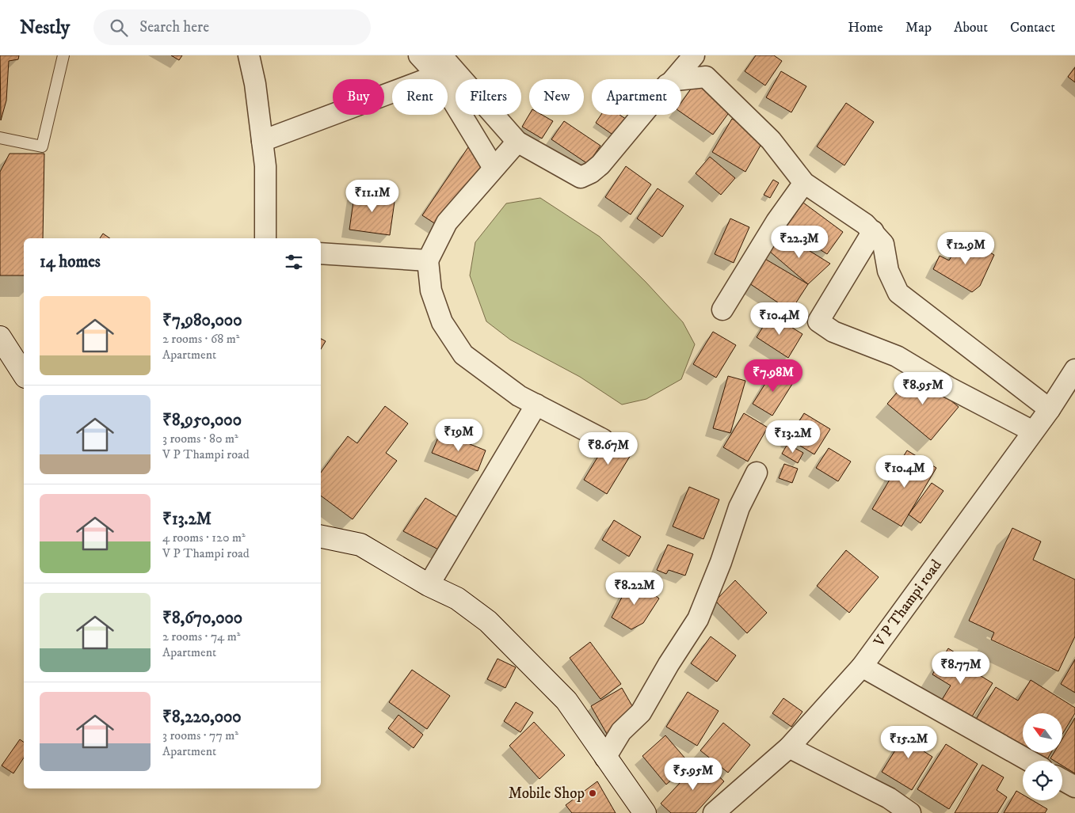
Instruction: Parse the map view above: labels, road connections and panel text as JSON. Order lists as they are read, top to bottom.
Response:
{
  "streets": {
    "street": ["V P Thampi road"]
  },
  "places": ["Mobile Shop"],
  "north": "top left",
  "page": {
    "header": "Nestly",
    "search": "Search here",
    "nav": [
      "Home",
      "Map",
      "About",
      "Contact"
    ],
    "chip": [
      "Buy",
      "Rent",
      "Filters",
      "New",
      "Apartment"
    ],
    "price": [
      "₹11.1M",
      "₹22.3M",
      "₹12.9M",
      "₹10.4M",
      "₹7.98M",
      "₹8.95M",
      "₹19M",
      "₹13.2M",
      "₹8.67M",
      "₹10.4M",
      "₹8.22M",
      "₹8.77M",
      "₹15.2M",
      "₹5.95M"
    ],
    "heading": "14 homes",
    "list": [
      {
        "name": "₹7,980,000",
        "note": "2 rooms · 68 m² · Apartment"
      },
      {
        "name": "₹8,950,000",
        "note": "3 rooms · 80 m² · V P Thampi road"
      },
      {
        "name": "₹13.2M",
        "note": "4 rooms · 120 m² · V P Thampi road"
      },
      {
        "name": "₹8,670,000",
        "note": "2 rooms · 74 m² · Apartment"
      },
      {
        "name": "₹8,220,000",
        "note": "3 rooms · 77 m² · Apartment"
      }
    ]
  }
}
